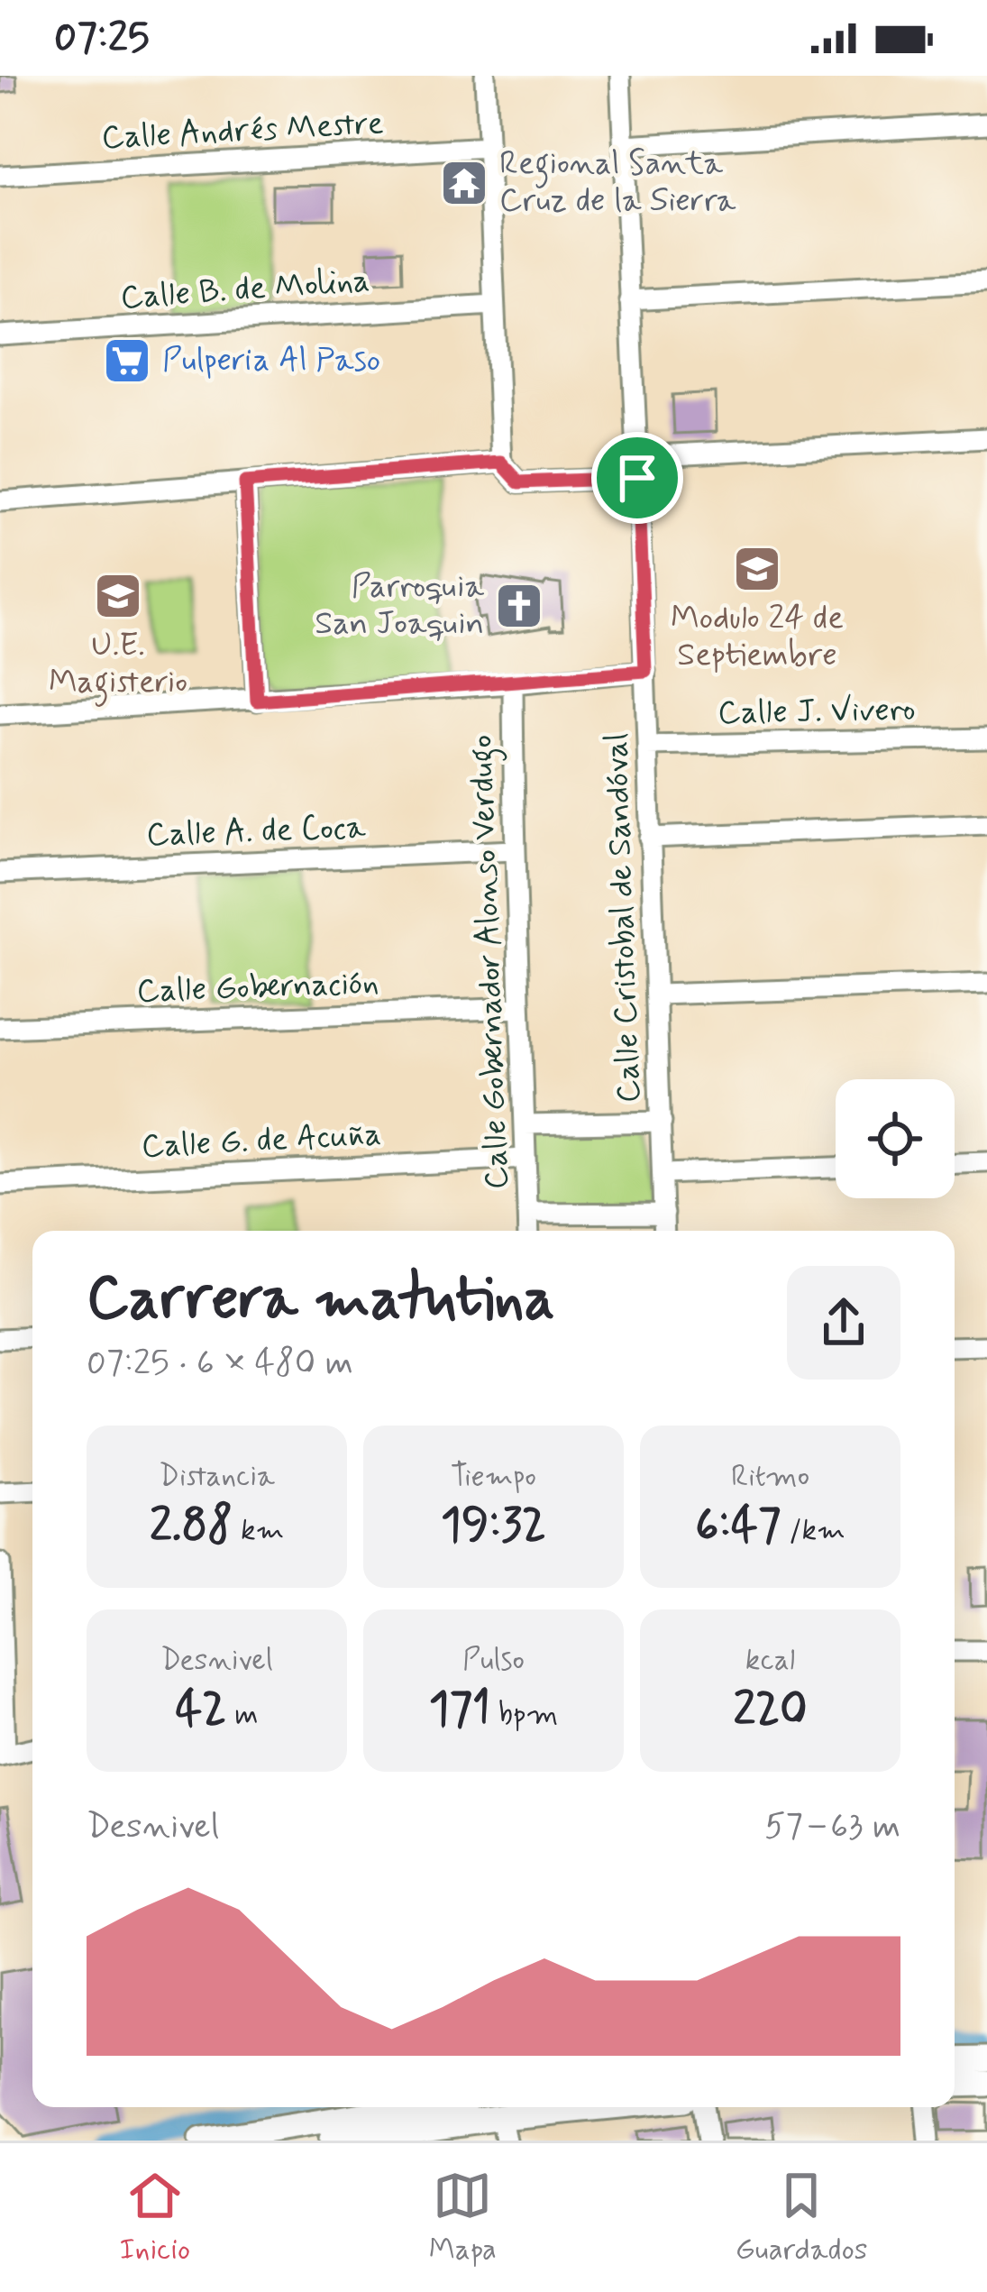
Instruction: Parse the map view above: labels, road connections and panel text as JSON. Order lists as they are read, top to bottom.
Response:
{
  "streets": {
    "street": [
      "Calle Andrés Mestre",
      "Calle B. de Molina",
      "Calle J. Vivero",
      "Calle A. de Coca",
      "Calle Cristobal de Sandóval",
      "Calle Gobernador Alonso Verdugo",
      "Calle Gobernación",
      "Calle G. de Acuña"
    ]
  },
  "crossings": [
    ["Calle J. Vivero", "Calle Cristobal de Sandóval"],
    ["Calle A. de Coca", "Calle Gobernador Alonso Verdugo"],
    ["Calle Gobernador Alonso Verdugo", "Calle Gobernación"],
    ["Calle Gobernador Alonso Verdugo", "Calle G. de Acuña"]
  ],
  "places": {
    "temple": ["Regional Santa Cruz de la Sierra"],
    "supermarket": ["Pulperia Al Paso"],
    "school or university": ["Modulo 24 de Septiembre", "U.E. Magisterio"],
    "church": ["Parroquia San Joaquin"]
  },
  "page": {
    "status": "07:25",
    "heading": ["Carrera matutina", "07:25 · 6 × 480 m"],
    "stats": [
      ["Distancia", "2.88 km"],
      ["Tiempo", "19:32"],
      ["Ritmo", "6:47 /km"],
      ["Desnivel", "42 m"],
      ["Pulso", "171 bpm"],
      ["kcal", "220"]
    ],
    "chart": ["Desnivel", "57–63 m"],
    "tabs": ["Inicio", "Mapa", "Guardados"]
  }
}
